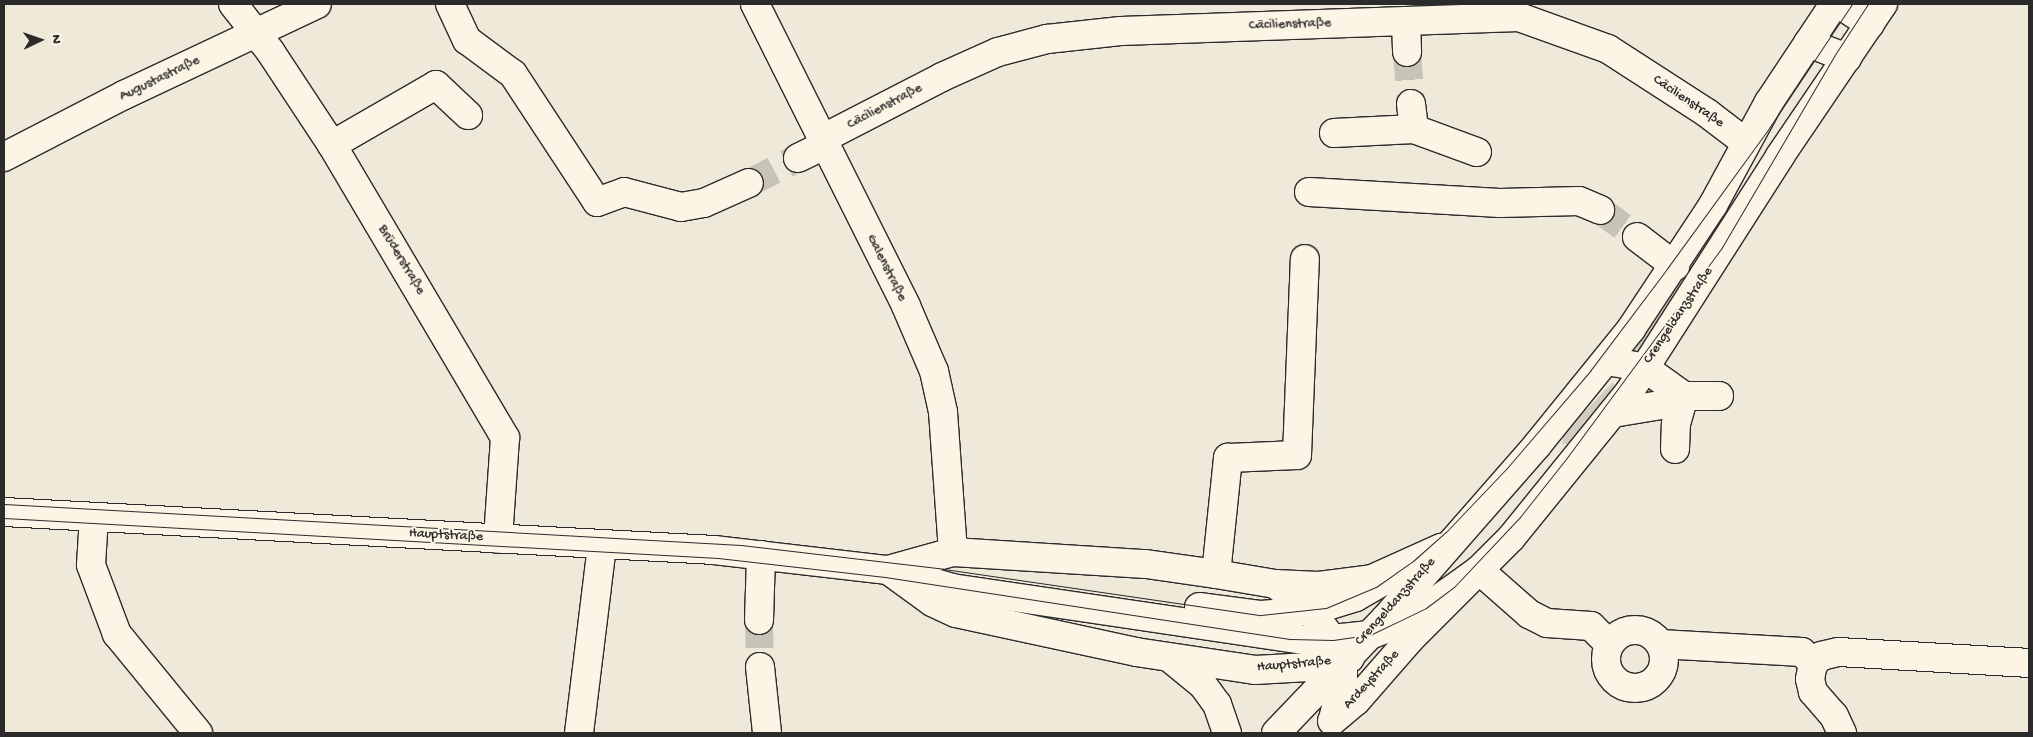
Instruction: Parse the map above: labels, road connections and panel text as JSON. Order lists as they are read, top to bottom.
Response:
{
  "streets": {
    "main road": [
      "Cäcilienstraße",
      "Augustastraße",
      "Brüderstraße",
      "Galenstraße",
      "Crengeldanzstraße",
      "Hauptstraße",
      "Ardeystraße"
    ]
  },
  "crossings": [
    ["Cäcilienstraße", "Galenstraße"],
    ["Cäcilienstraße", "Crengeldanzstraße"],
    ["Augustastraße", "Brüderstraße"],
    ["Brüderstraße", "Hauptstraße"],
    ["Galenstraße", "Hauptstraße"],
    ["Crengeldanzstraße", "Hauptstraße"],
    ["Crengeldanzstraße", "Ardeystraße"],
    ["Hauptstraße", "Ardeystraße"]
  ],
  "north": "right"
}
